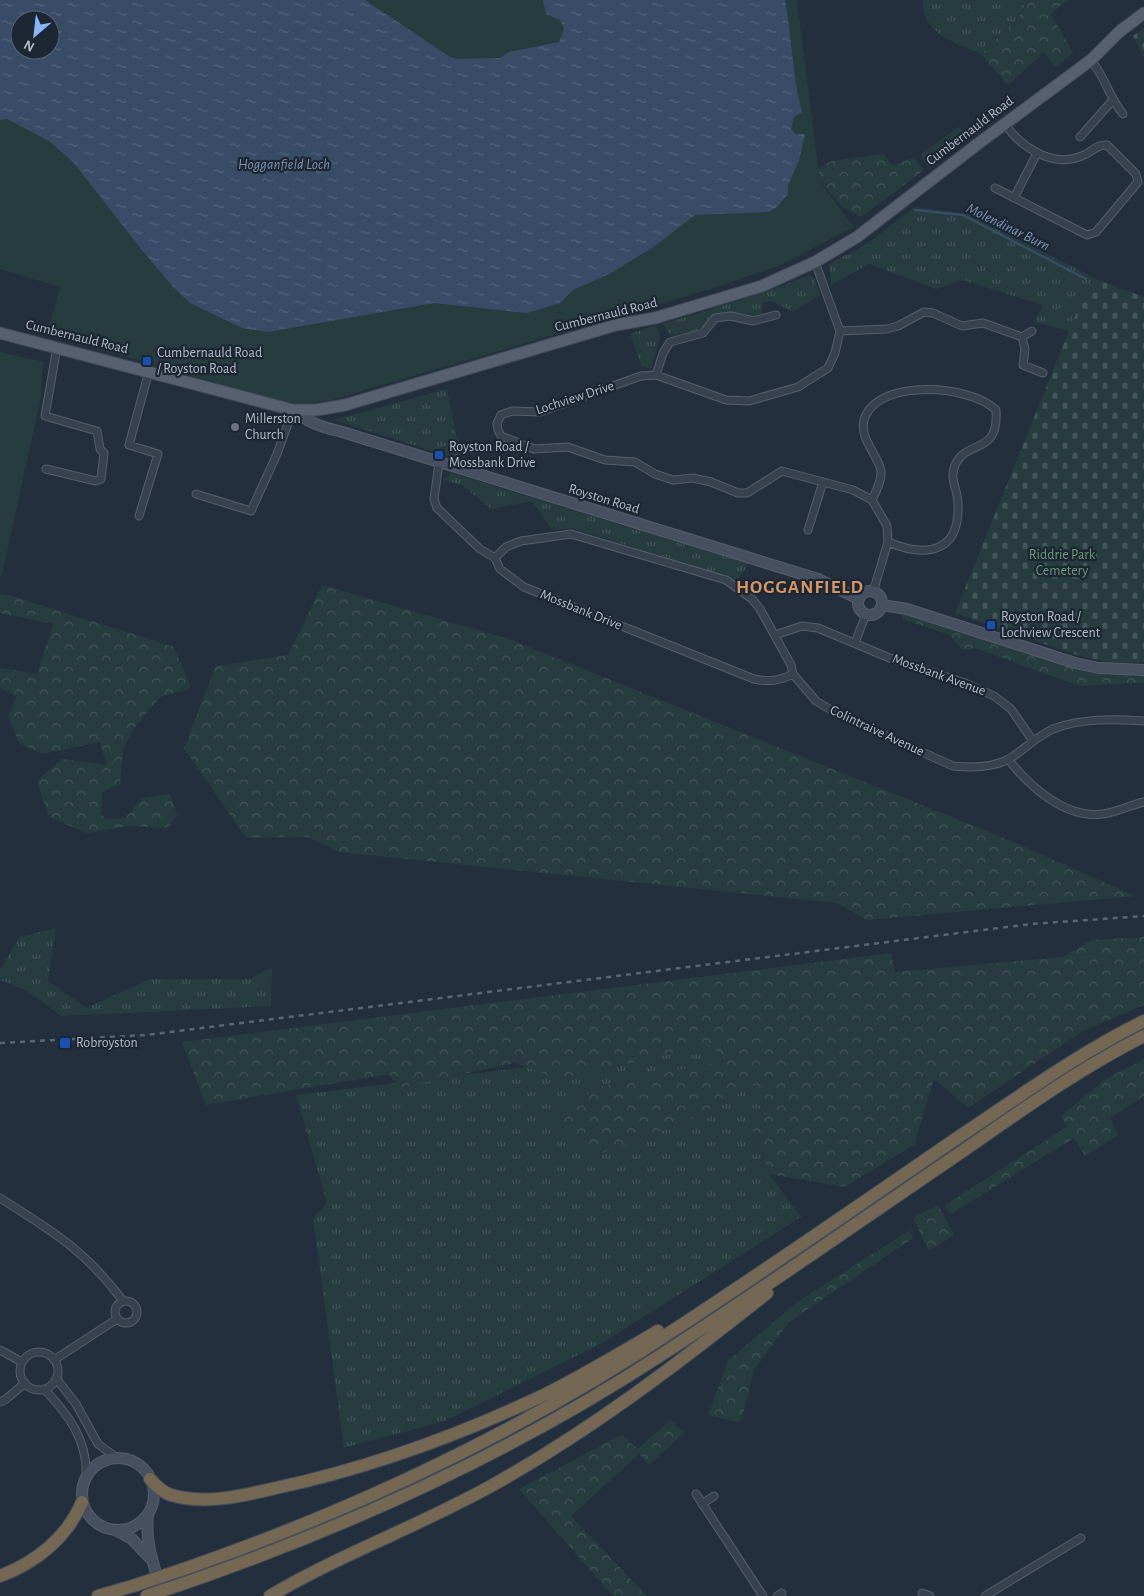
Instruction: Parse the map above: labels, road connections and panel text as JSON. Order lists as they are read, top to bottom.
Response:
{
  "streets": {
    "main road": ["Cumbernauld Road"],
    "street": [
      "Lochview Drive",
      "Royston Road",
      "Mossbank Drive",
      "Mossbank Avenue",
      "Colintraive Avenue"
    ]
  },
  "crossings": [
    ["Cumbernauld Road", "Royston Road"],
    ["Royston Road", "Mossbank Drive"],
    ["Mossbank Drive", "Colintraive Avenue"],
    ["Mossbank Avenue", "Colintraive Avenue"]
  ],
  "districts": ["HOGGANFIELD"],
  "water": ["Hogganfield Loch", "Molendinar Burn"],
  "parks": ["Riddrie Park Cemetery"],
  "places": {
    "transit": [
      "Cumbernauld Road / Royston Road",
      "Royston Road / Mossbank Drive",
      "Royston Road / Lochview Crescent",
      "Robroyston"
    ],
    "other": ["Millerston Church"]
  },
  "north": "bottom left"
}
